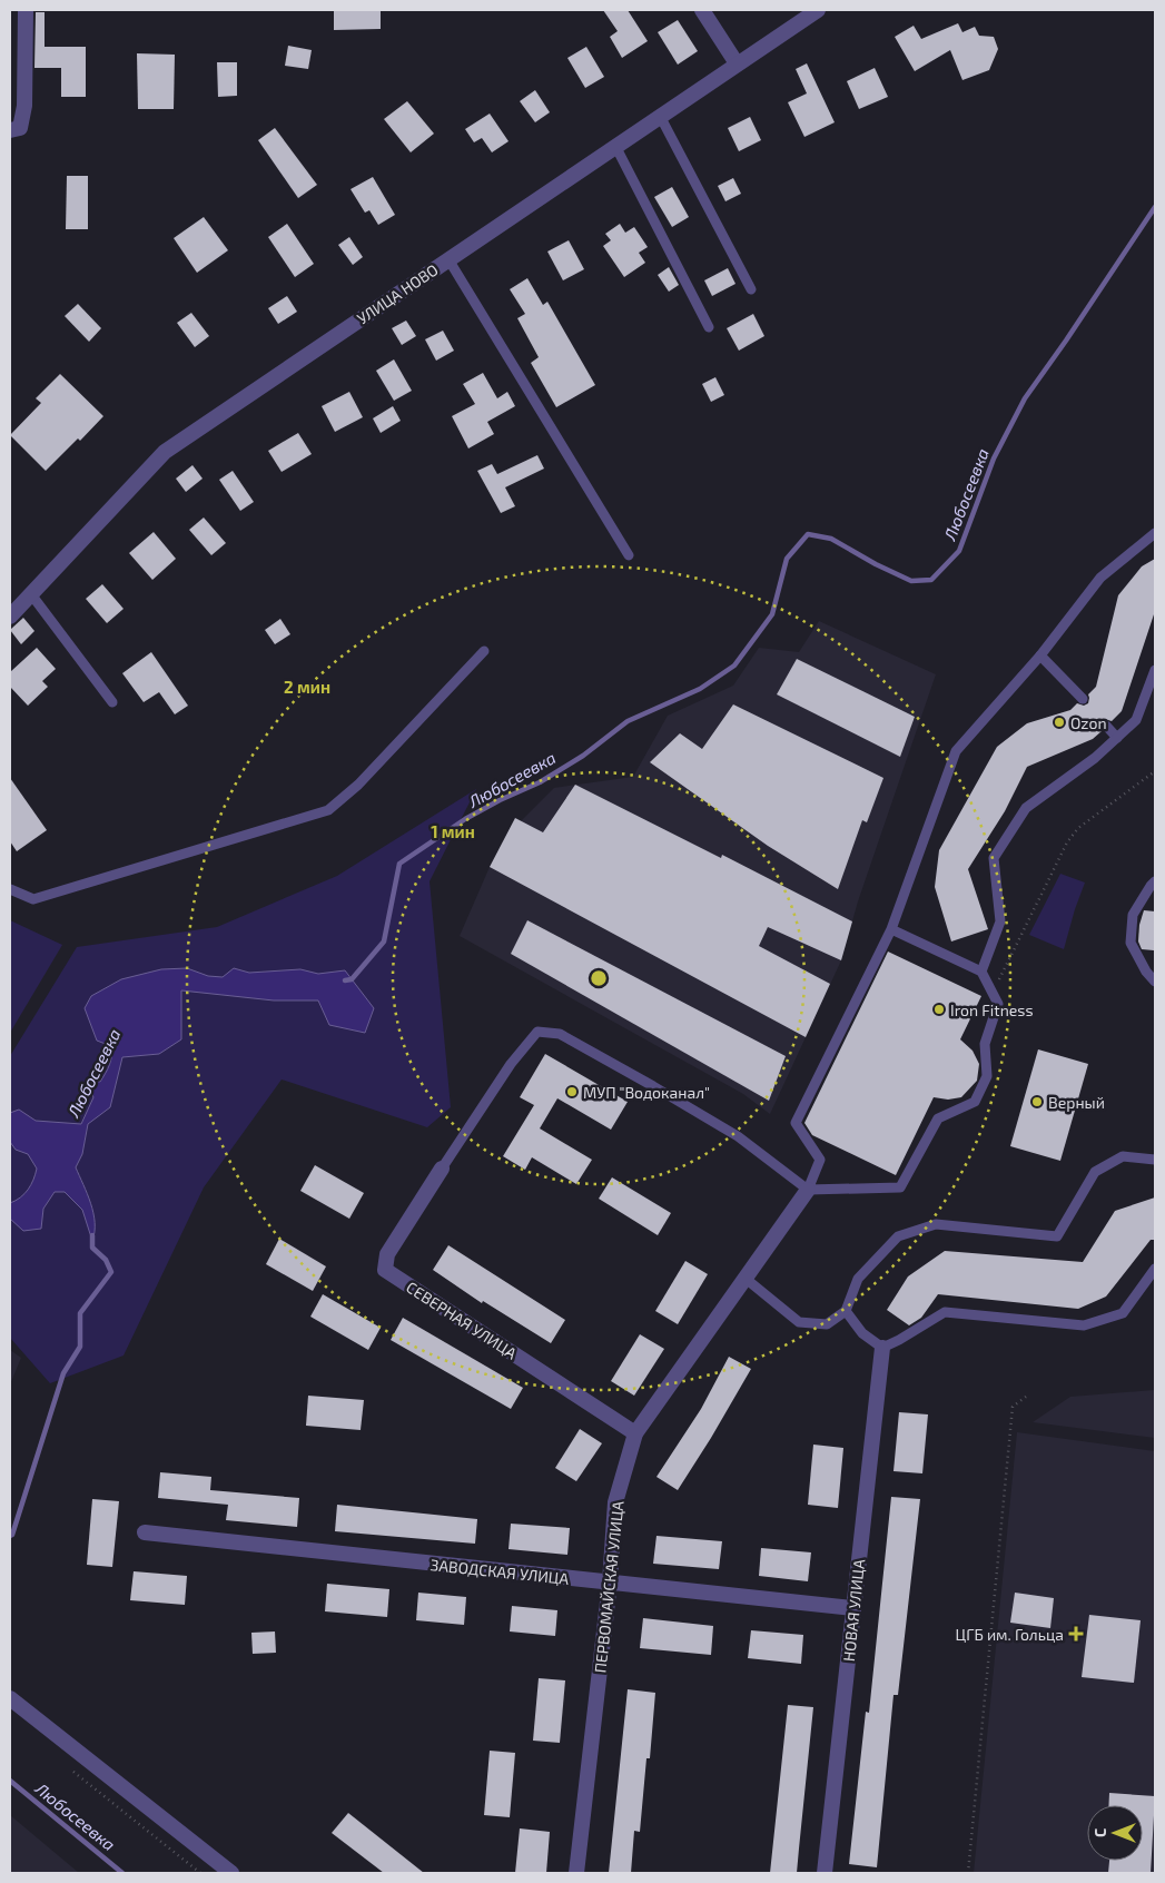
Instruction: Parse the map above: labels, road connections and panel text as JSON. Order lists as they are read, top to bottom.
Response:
{
  "streets": {
    "street": [
      "УЛИЦА НОВО",
      "СЕВЕРНАЯ УЛИЦА",
      "ЗАВОДСКАЯ УЛИЦА",
      "ПЕРВОМАЙСКАЯ УЛИЦА",
      "НОВАЯ УЛИЦА"
    ]
  },
  "crossings": [
    ["СЕВЕРНАЯ УЛИЦА", "ПЕРВОМАЙСКАЯ УЛИЦА"],
    ["ЗАВОДСКАЯ УЛИЦА", "ПЕРВОМАЙСКАЯ УЛИЦА"],
    ["ЗАВОДСКАЯ УЛИЦА", "НОВАЯ УЛИЦА"]
  ],
  "water": ["Любосеевка"],
  "places": {
    "other": [
      "Ozon",
      "Iron Fitness",
      "МУП \"Водоканал\"",
      "Верный"
    ],
    "health": ["ЦГБ им. Гольца"]
  },
  "north": "left",
  "rings": ["2 мин", "1 мин"]
}
